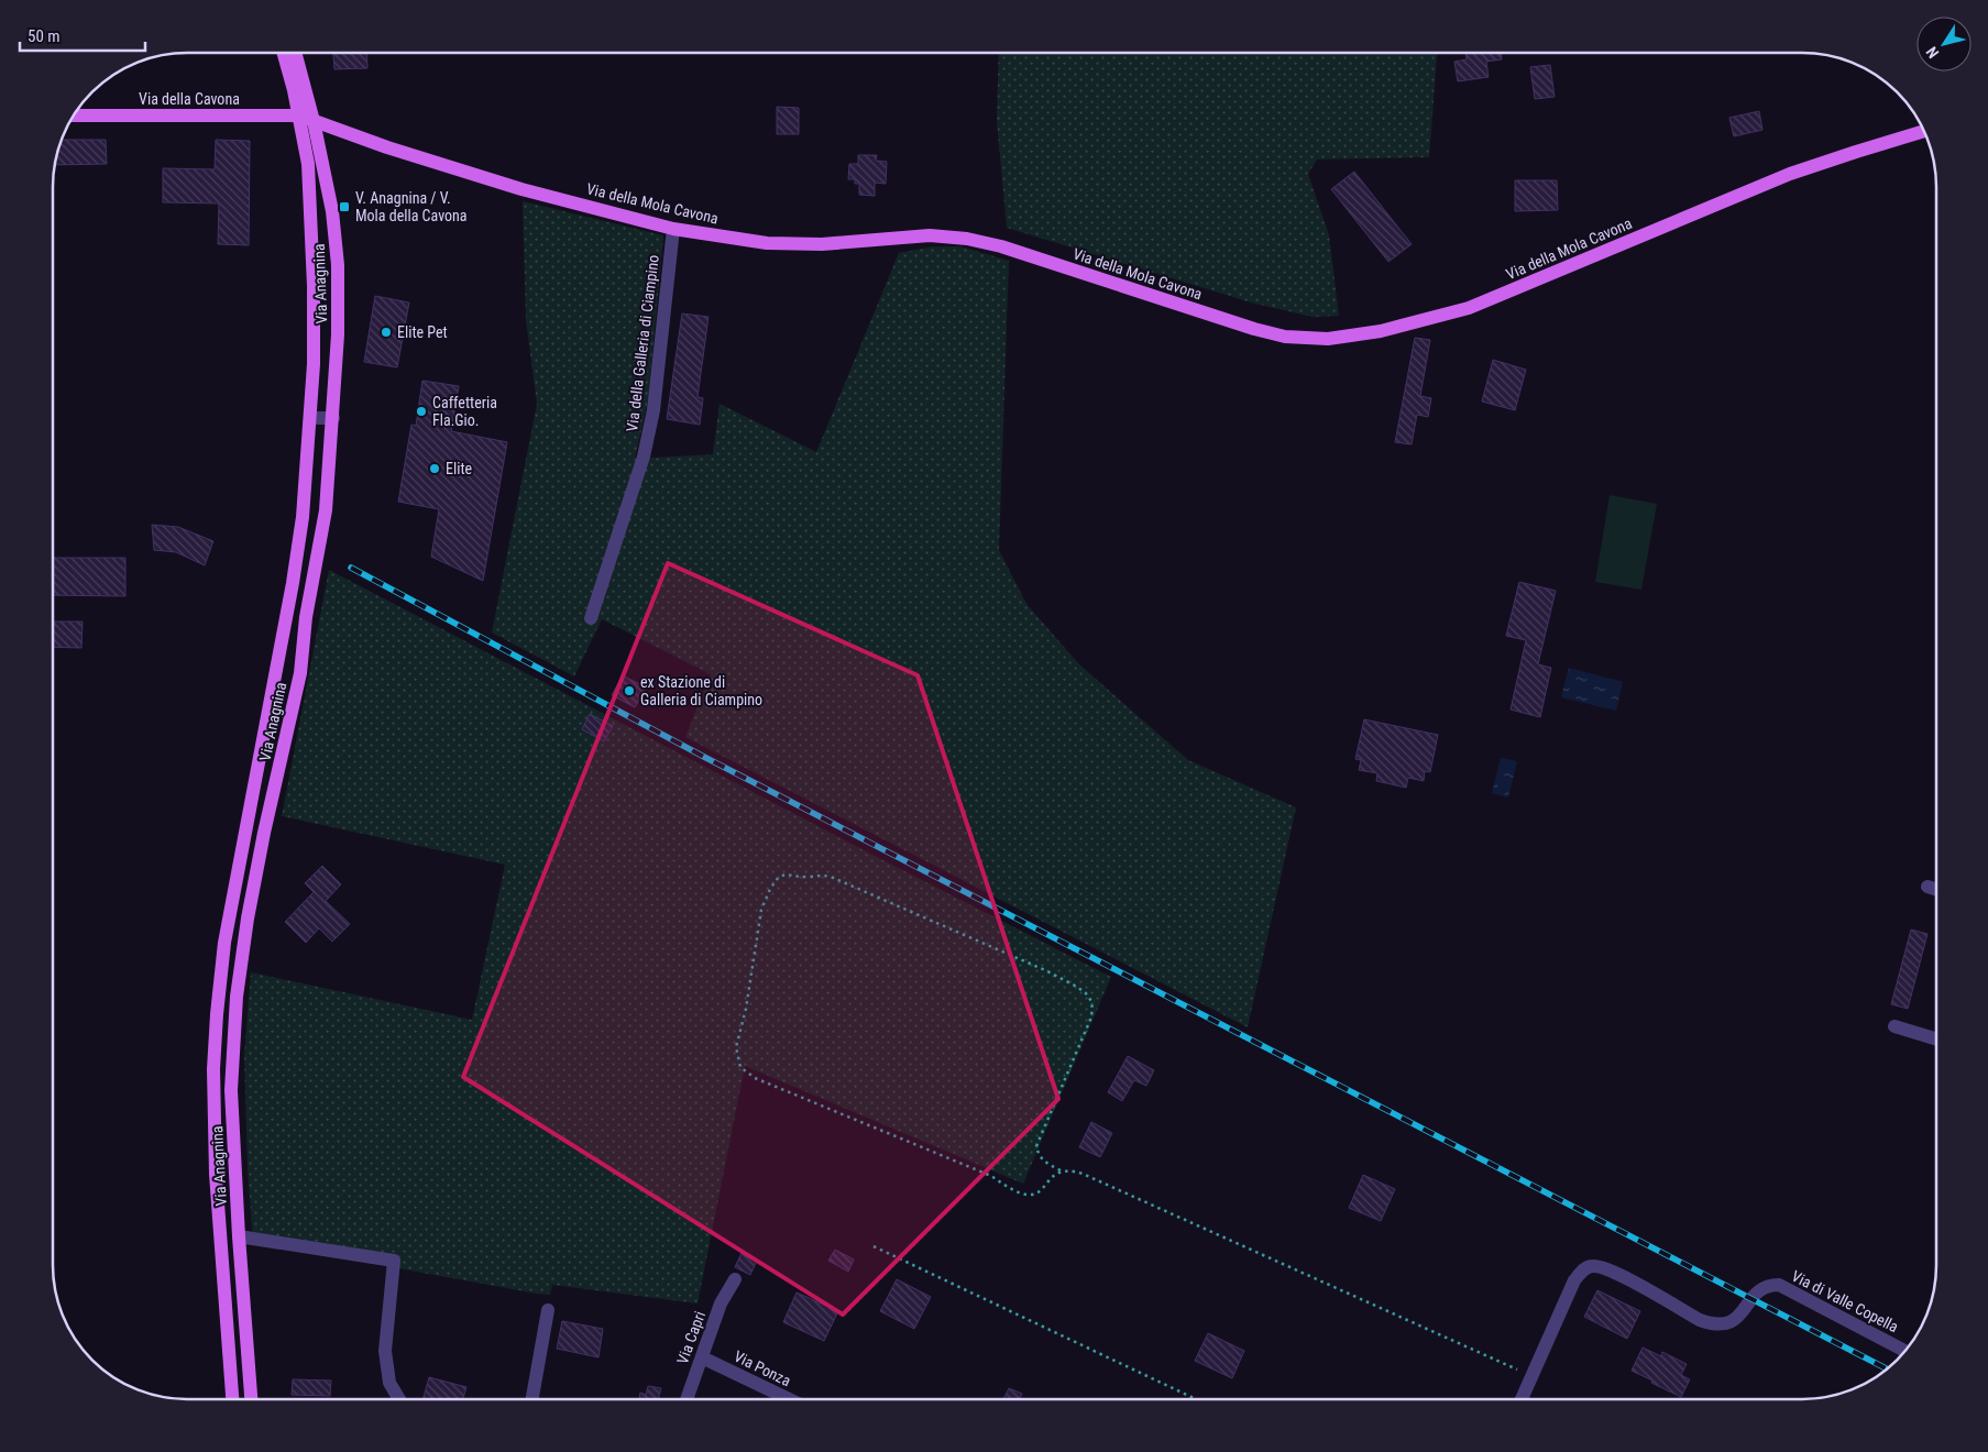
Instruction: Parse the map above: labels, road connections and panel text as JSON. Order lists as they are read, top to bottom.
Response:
{
  "streets": {
    "main road": ["Via della Cavona", "Via della Mola Cavona", "Via Anagnina"],
    "street": [
      "Via della Galleria di Ciampino",
      "Via di Valle Copella",
      "Via Capri",
      "Via Ponza"
    ]
  },
  "crossings": [
    ["Via della Cavona", "Via della Mola Cavona"],
    ["Via della Cavona", "Via Anagnina"],
    ["Via della Mola Cavona", "Via Anagnina"],
    ["Via della Mola Cavona", "Via della Galleria di Ciampino"],
    ["Via Capri", "Via Ponza"]
  ],
  "places": {
    "transit": ["V. Anagnina / V. Mola della Cavona"],
    "other": [
      "Elite Pet",
      "Caffetteria Fla.Gio.",
      "Elite",
      "ex Stazione di Galleria di Ciampino"
    ]
  },
  "scale_bar": "50 m",
  "north": "bottom left"
}
